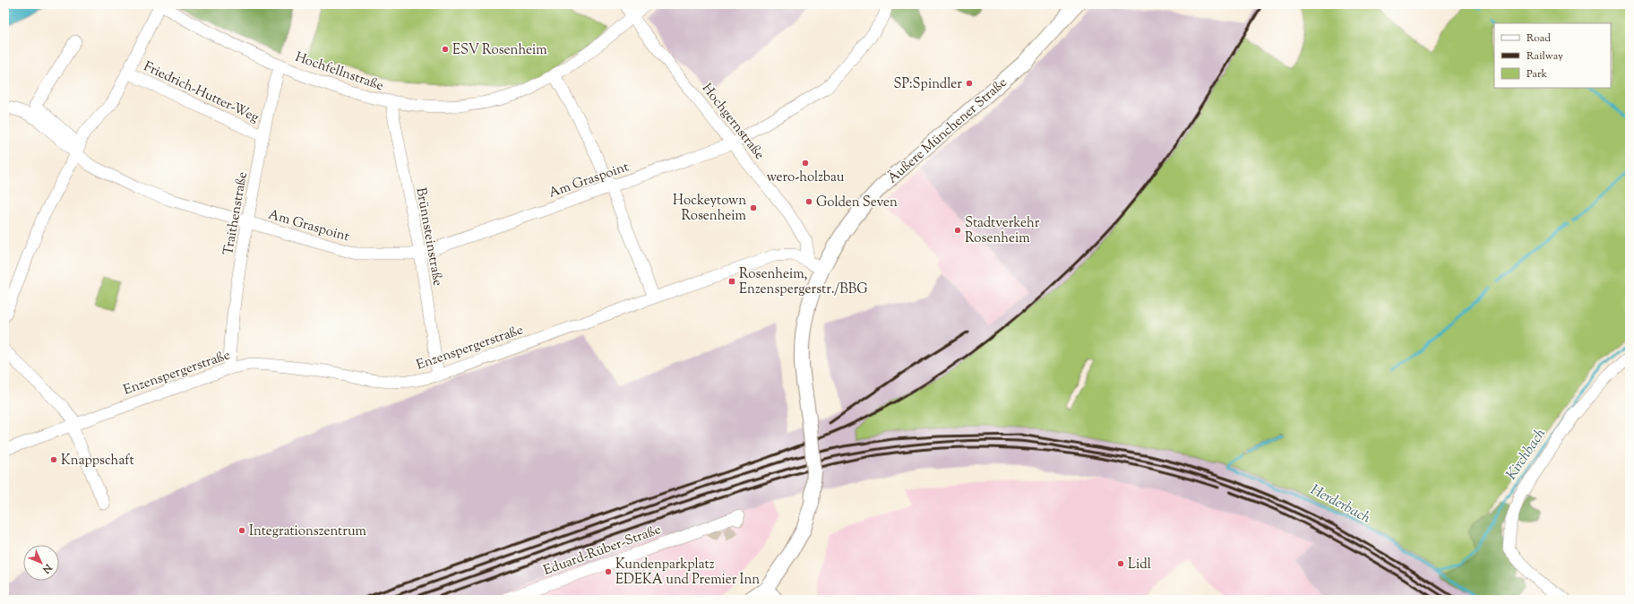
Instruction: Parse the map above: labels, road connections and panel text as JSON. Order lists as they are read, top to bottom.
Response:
{
  "streets": {
    "main road": ["Äußere Münchener Straße"],
    "street": [
      "Hochfellnstraße",
      "Friedrich-Hutter-Weg",
      "Hochgernstraße",
      "Am Graspoint",
      "Traithenstraße",
      "Brünnsteinstraße",
      "Enzenspergerstraße",
      "Eduard-Rüber-Straße"
    ]
  },
  "crossings": [
    ["Hochfellnstraße", "Hochgernstraße"],
    ["Hochfellnstraße", "Traithenstraße"],
    ["Hochfellnstraße", "Brünnsteinstraße"],
    ["Friedrich-Hutter-Weg", "Traithenstraße"],
    ["Hochgernstraße", "Am Graspoint"],
    ["Hochgernstraße", "Enzenspergerstraße"],
    ["Äußere Münchener Straße", "Enzenspergerstraße"],
    ["Am Graspoint", "Traithenstraße"],
    ["Am Graspoint", "Brünnsteinstraße"],
    ["Traithenstraße", "Enzenspergerstraße"],
    ["Brünnsteinstraße", "Enzenspergerstraße"]
  ],
  "water": ["Kirchbach", "Herderbach"],
  "places": {
    "other": [
      "ESV Rosenheim",
      "SP:Spindler",
      "wero-holzbau",
      "Golden Seven",
      "Hockeytown Rosenheim",
      "Stadtverkehr Rosenheim",
      "Knappschaft",
      "Integrationszentrum",
      "Lidl",
      "Kundenparkplatz EDEKA und Premier Inn"
    ],
    "transit": ["Rosenheim, Enzenspergerstr./BBG"]
  },
  "legend": ["Road", "Railway", "Park"],
  "north": "bottom right"
}
